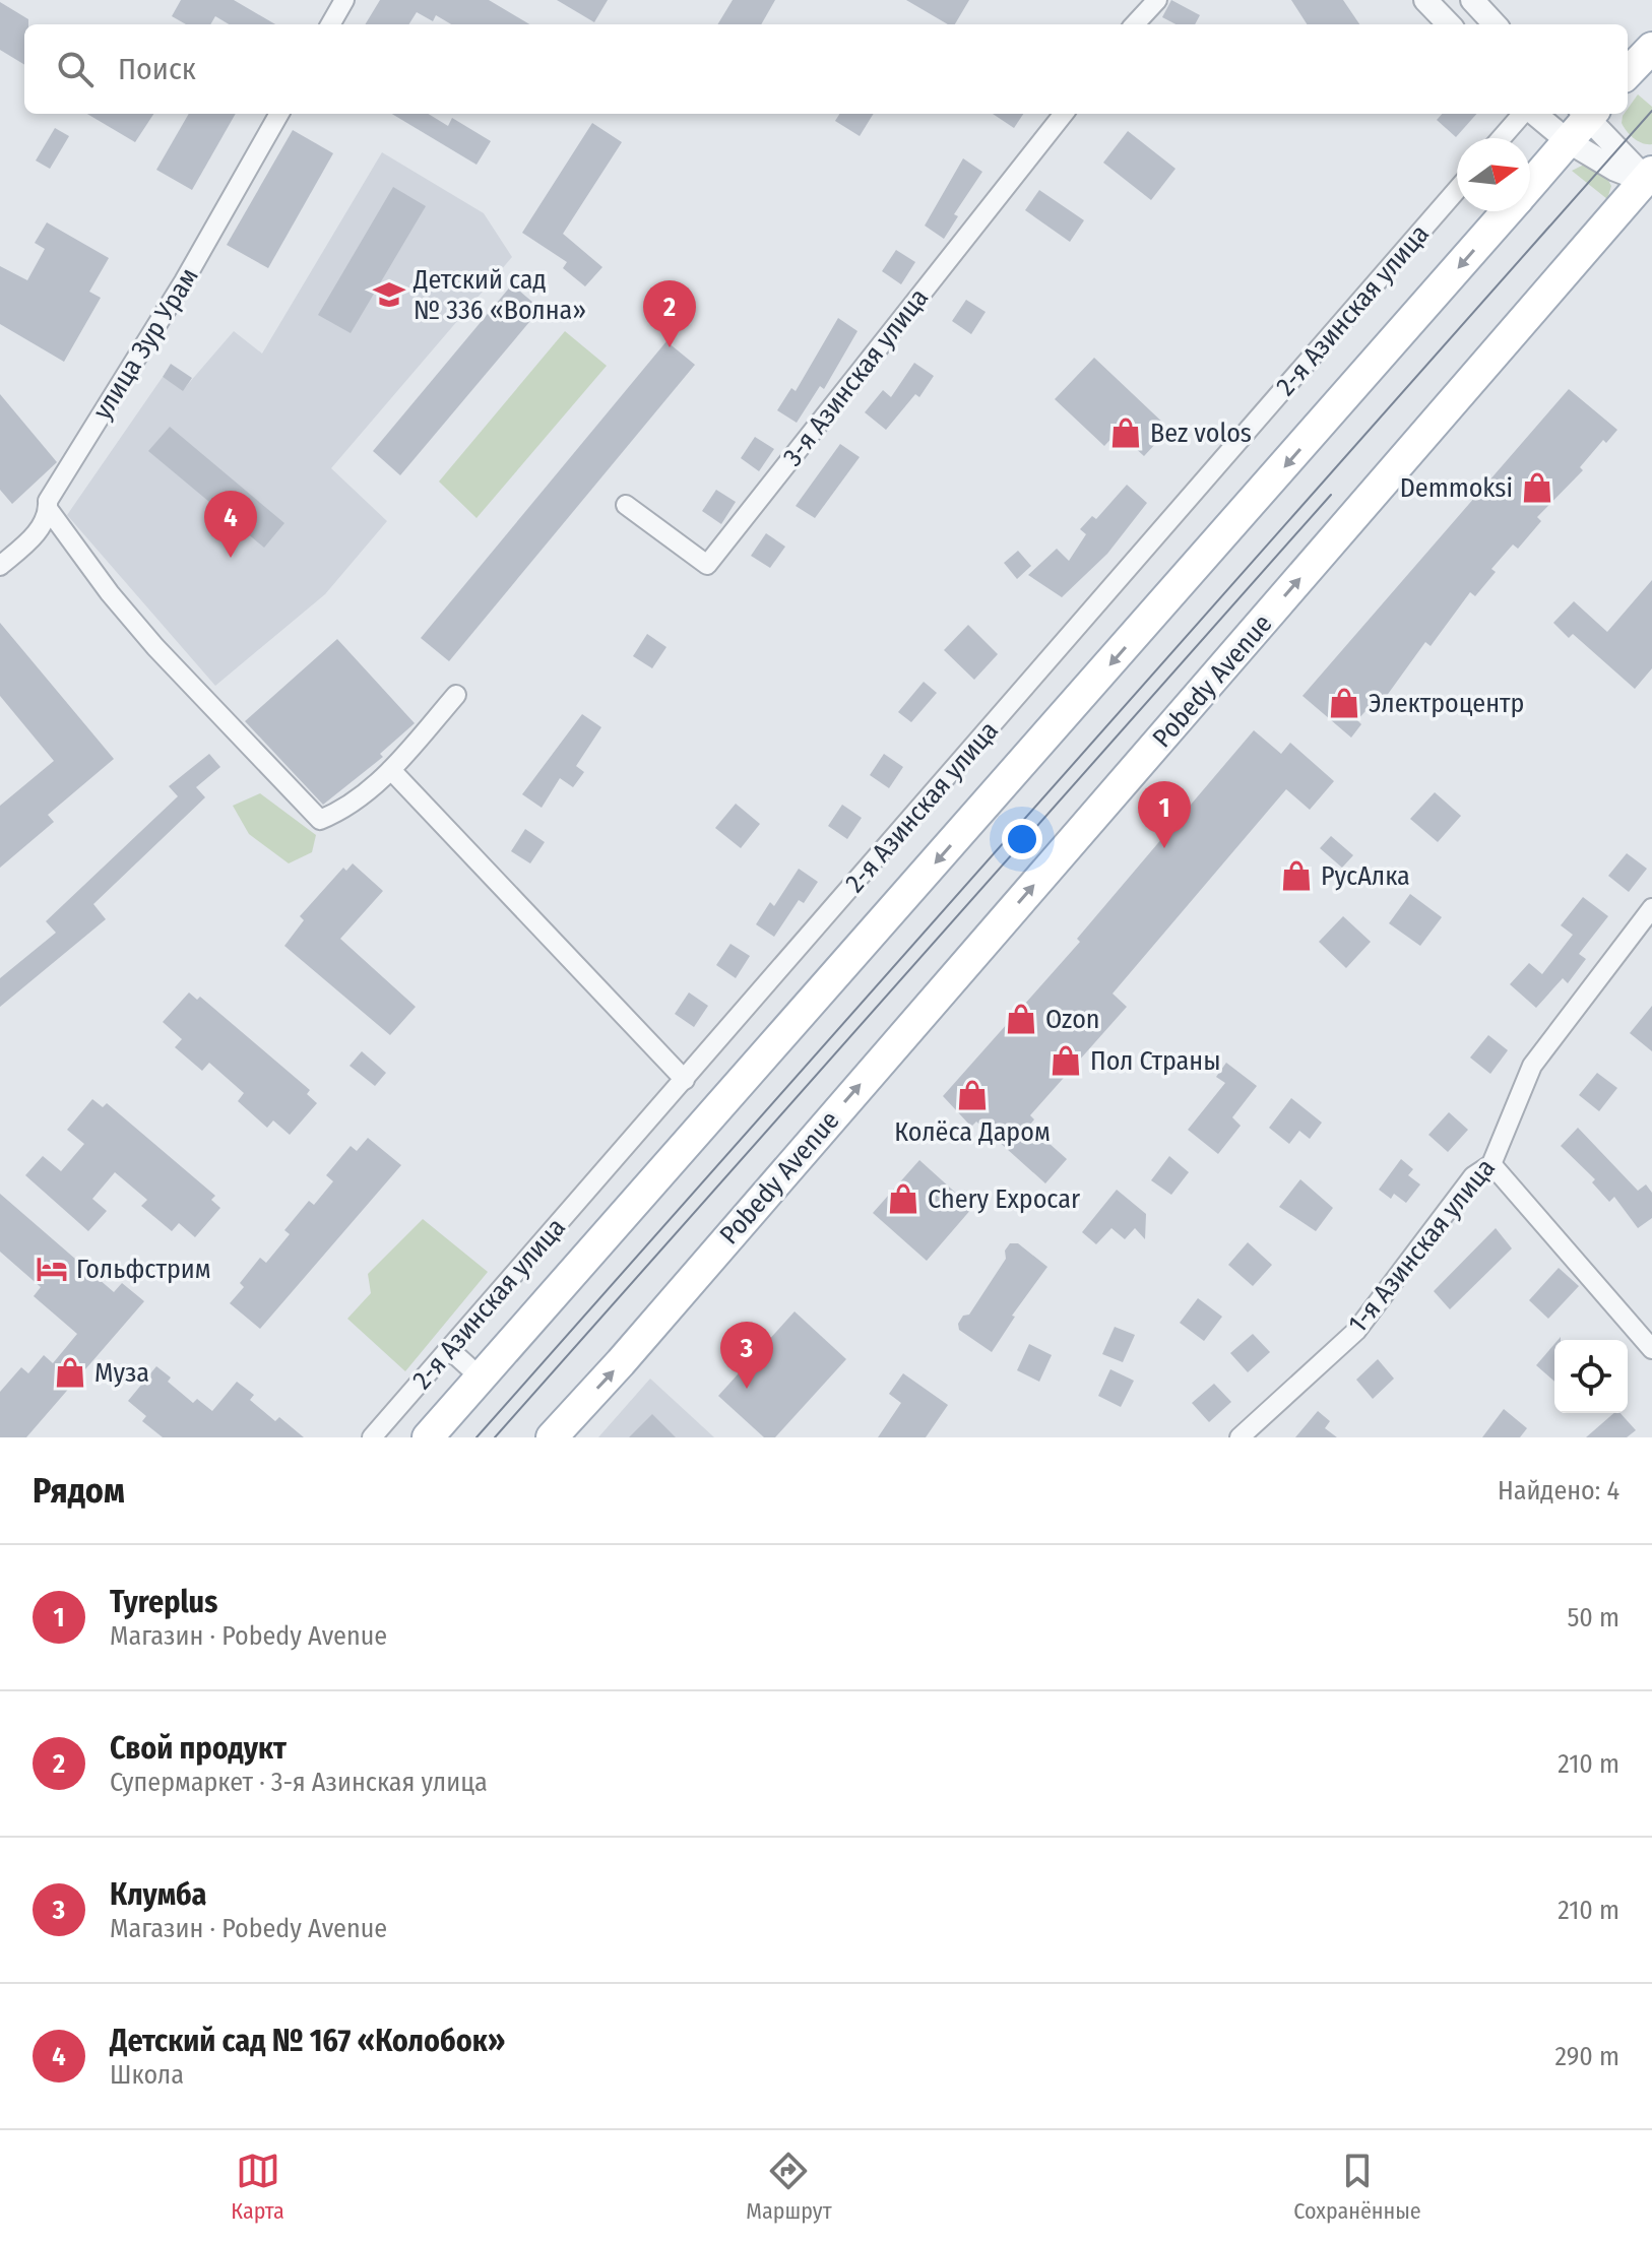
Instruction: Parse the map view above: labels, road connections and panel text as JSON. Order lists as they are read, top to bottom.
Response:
{
  "streets": {
    "main road": ["Pobedy Avenue"],
    "street": [
      "2-я Азинская улица",
      "улица Зур Урам",
      "3-я Азинская улица",
      "1-я Азинская улица"
    ]
  },
  "places": {
    "school or university": ["Детский сад № 336 «Волна»"],
    "shop": [
      "Bez volos",
      "Demmoksi",
      "Электроцентр",
      "РусАлка",
      "Ozon",
      "Пол Страны",
      "Колёса Даром",
      "Chery Expocar",
      "Муза"
    ],
    "hotel": ["Гольфстрим"]
  },
  "north": "right",
  "page": {
    "search": "Поиск",
    "pins": [
      "2",
      "4",
      "1",
      "3"
    ],
    "heading": ["Рядом", "Найдено: 4"],
    "list": [
      {
        "mark": "1",
        "name": "Tyreplus",
        "note": "Магазин · Pobedy Avenue",
        "value": "50 m"
      },
      {
        "mark": "2",
        "name": "Свой продукт",
        "note": "Супермаркет · 3-я Азинская улица",
        "value": "210 m"
      },
      {
        "mark": "3",
        "name": "Клумба",
        "note": "Магазин · Pobedy Avenue",
        "value": "210 m"
      },
      {
        "mark": "4",
        "name": "Детский сад № 167 «Колобок»",
        "note": "Школа",
        "value": "290 m"
      }
    ],
    "nav": ["Карта", "Маршрут", "Сохранённые"]
  }
}
